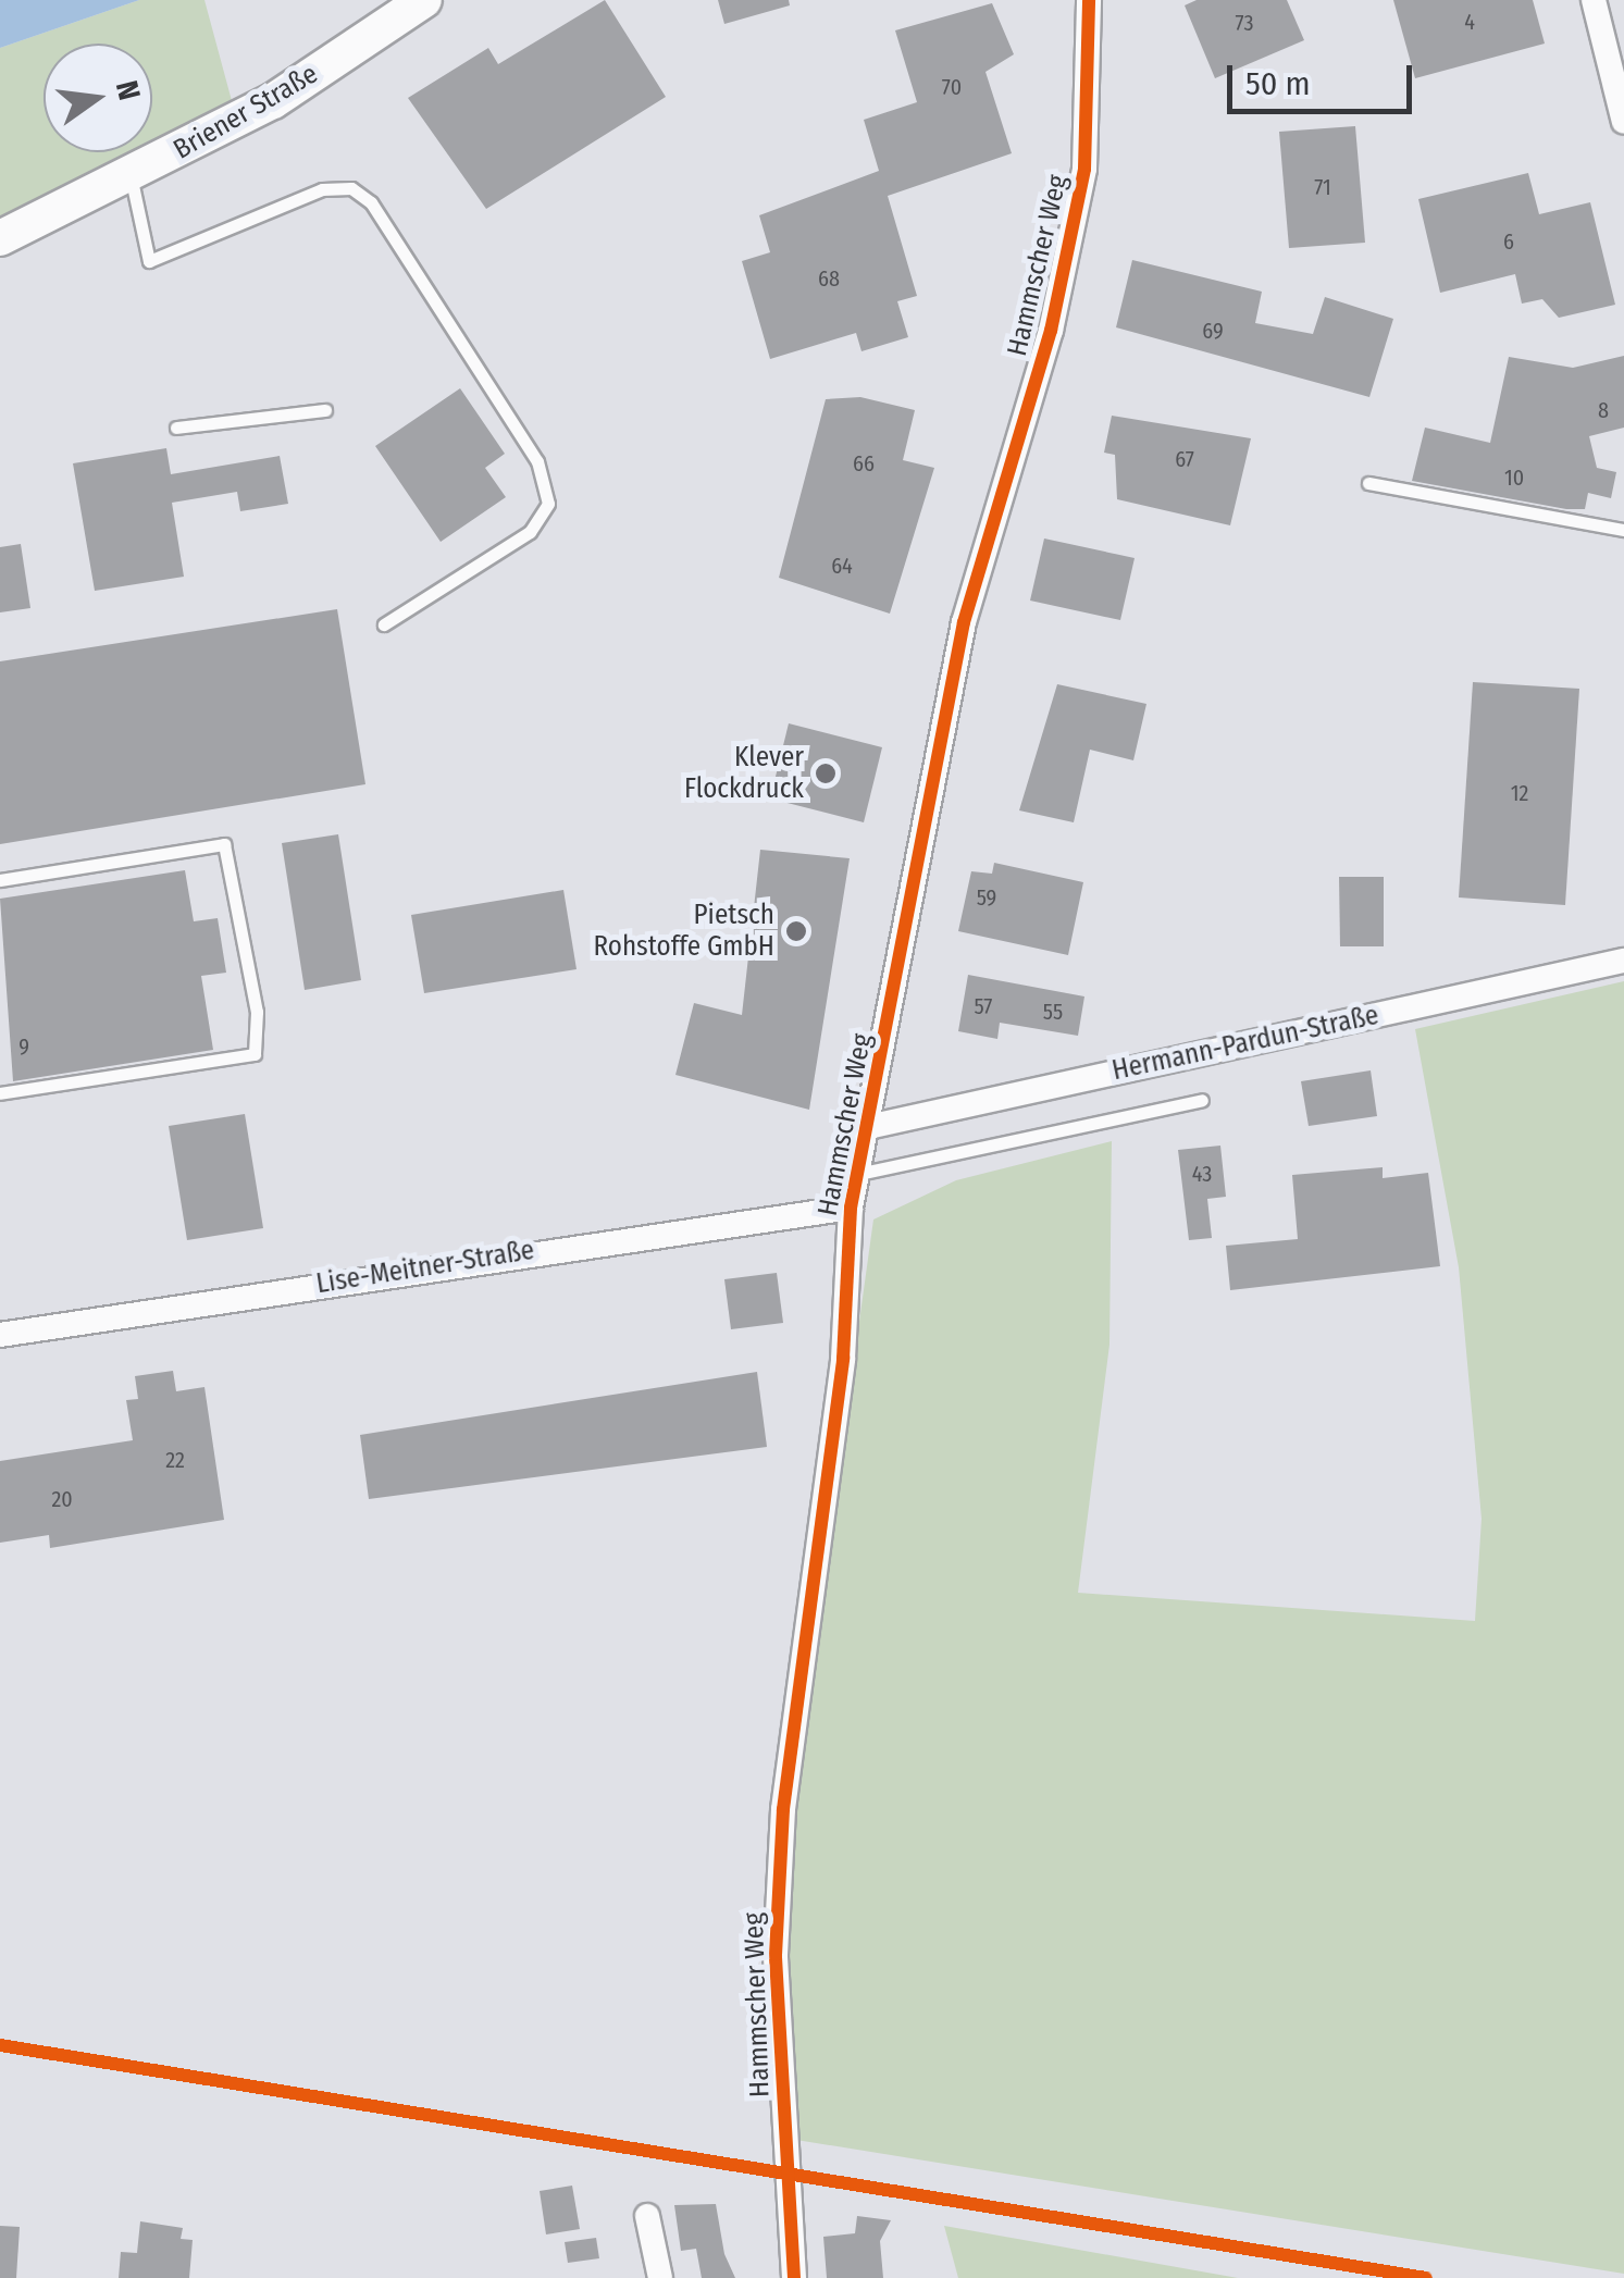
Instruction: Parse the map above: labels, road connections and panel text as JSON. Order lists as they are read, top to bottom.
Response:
{
  "streets": {
    "street": [
      "Briener Straße",
      "Hammscher Weg",
      "Hermann-Pardun-Straße",
      "Lise-Meitner-Straße"
    ]
  },
  "crossings": [
    ["Hammscher Weg", "Hermann-Pardun-Straße"],
    ["Hammscher Weg", "Lise-Meitner-Straße"]
  ],
  "places": ["Klever Flockdruck", "Pietsch Rohstoffe GmbH"],
  "house_numbers": [
    "4",
    "73",
    "70",
    "71",
    "6",
    "68",
    "69",
    "8",
    "67",
    "66",
    "10",
    "64",
    "12",
    "59",
    "57",
    "55",
    "9",
    "43",
    "22",
    "20"
  ],
  "scale_bar": "50 m",
  "north": "right"
}
